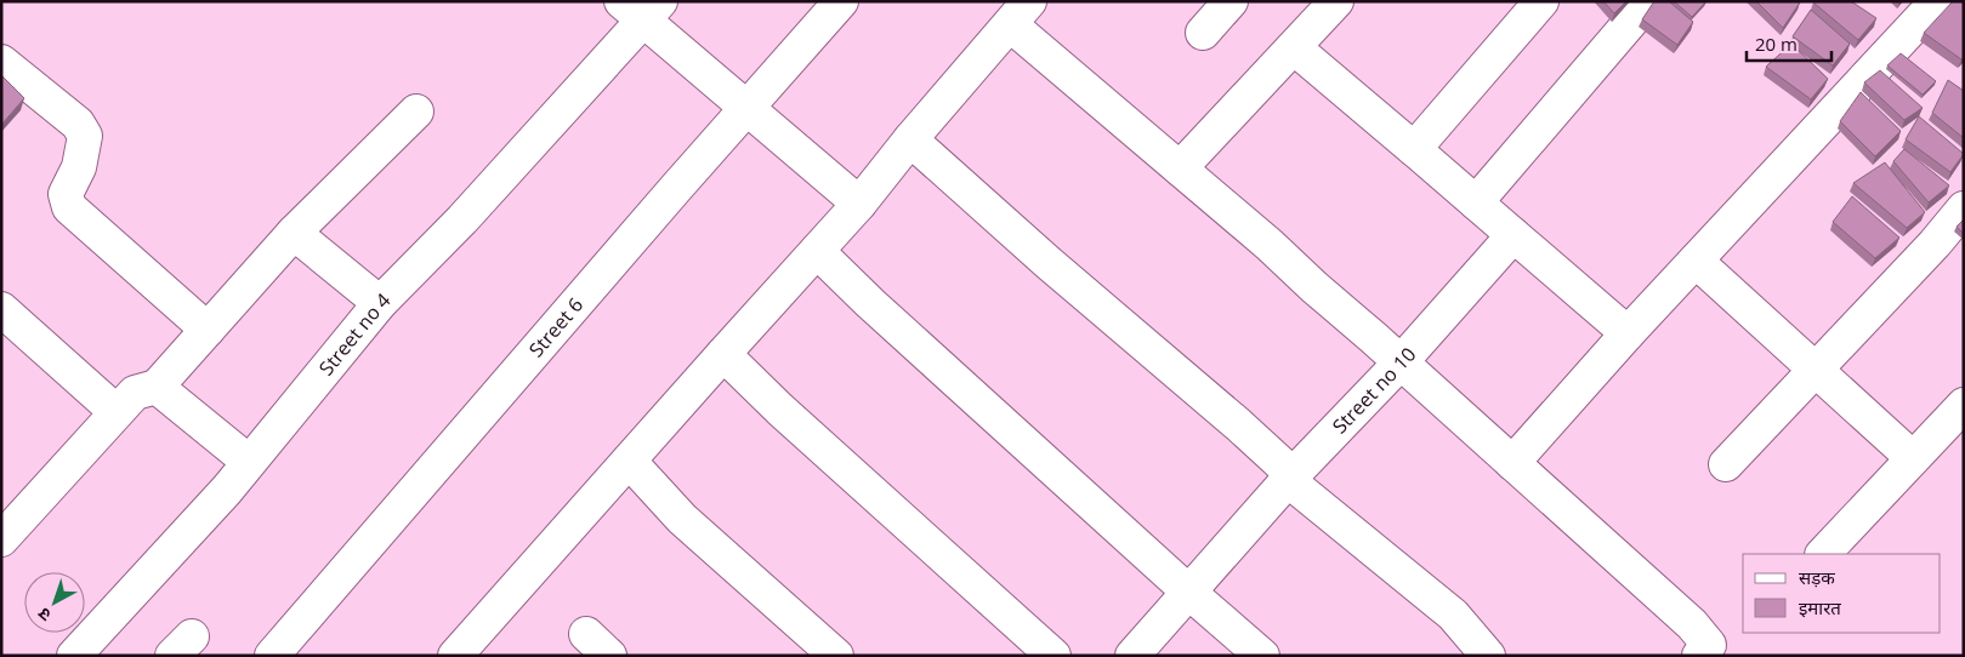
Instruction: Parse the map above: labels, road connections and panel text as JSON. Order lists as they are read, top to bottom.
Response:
{
  "streets": {
    "street": ["Street 6", "Street no 4", "Street no 10"]
  },
  "legend": ["सड़क", "इमारत"],
  "scale_bar": "20 m",
  "north": "bottom left"
}
